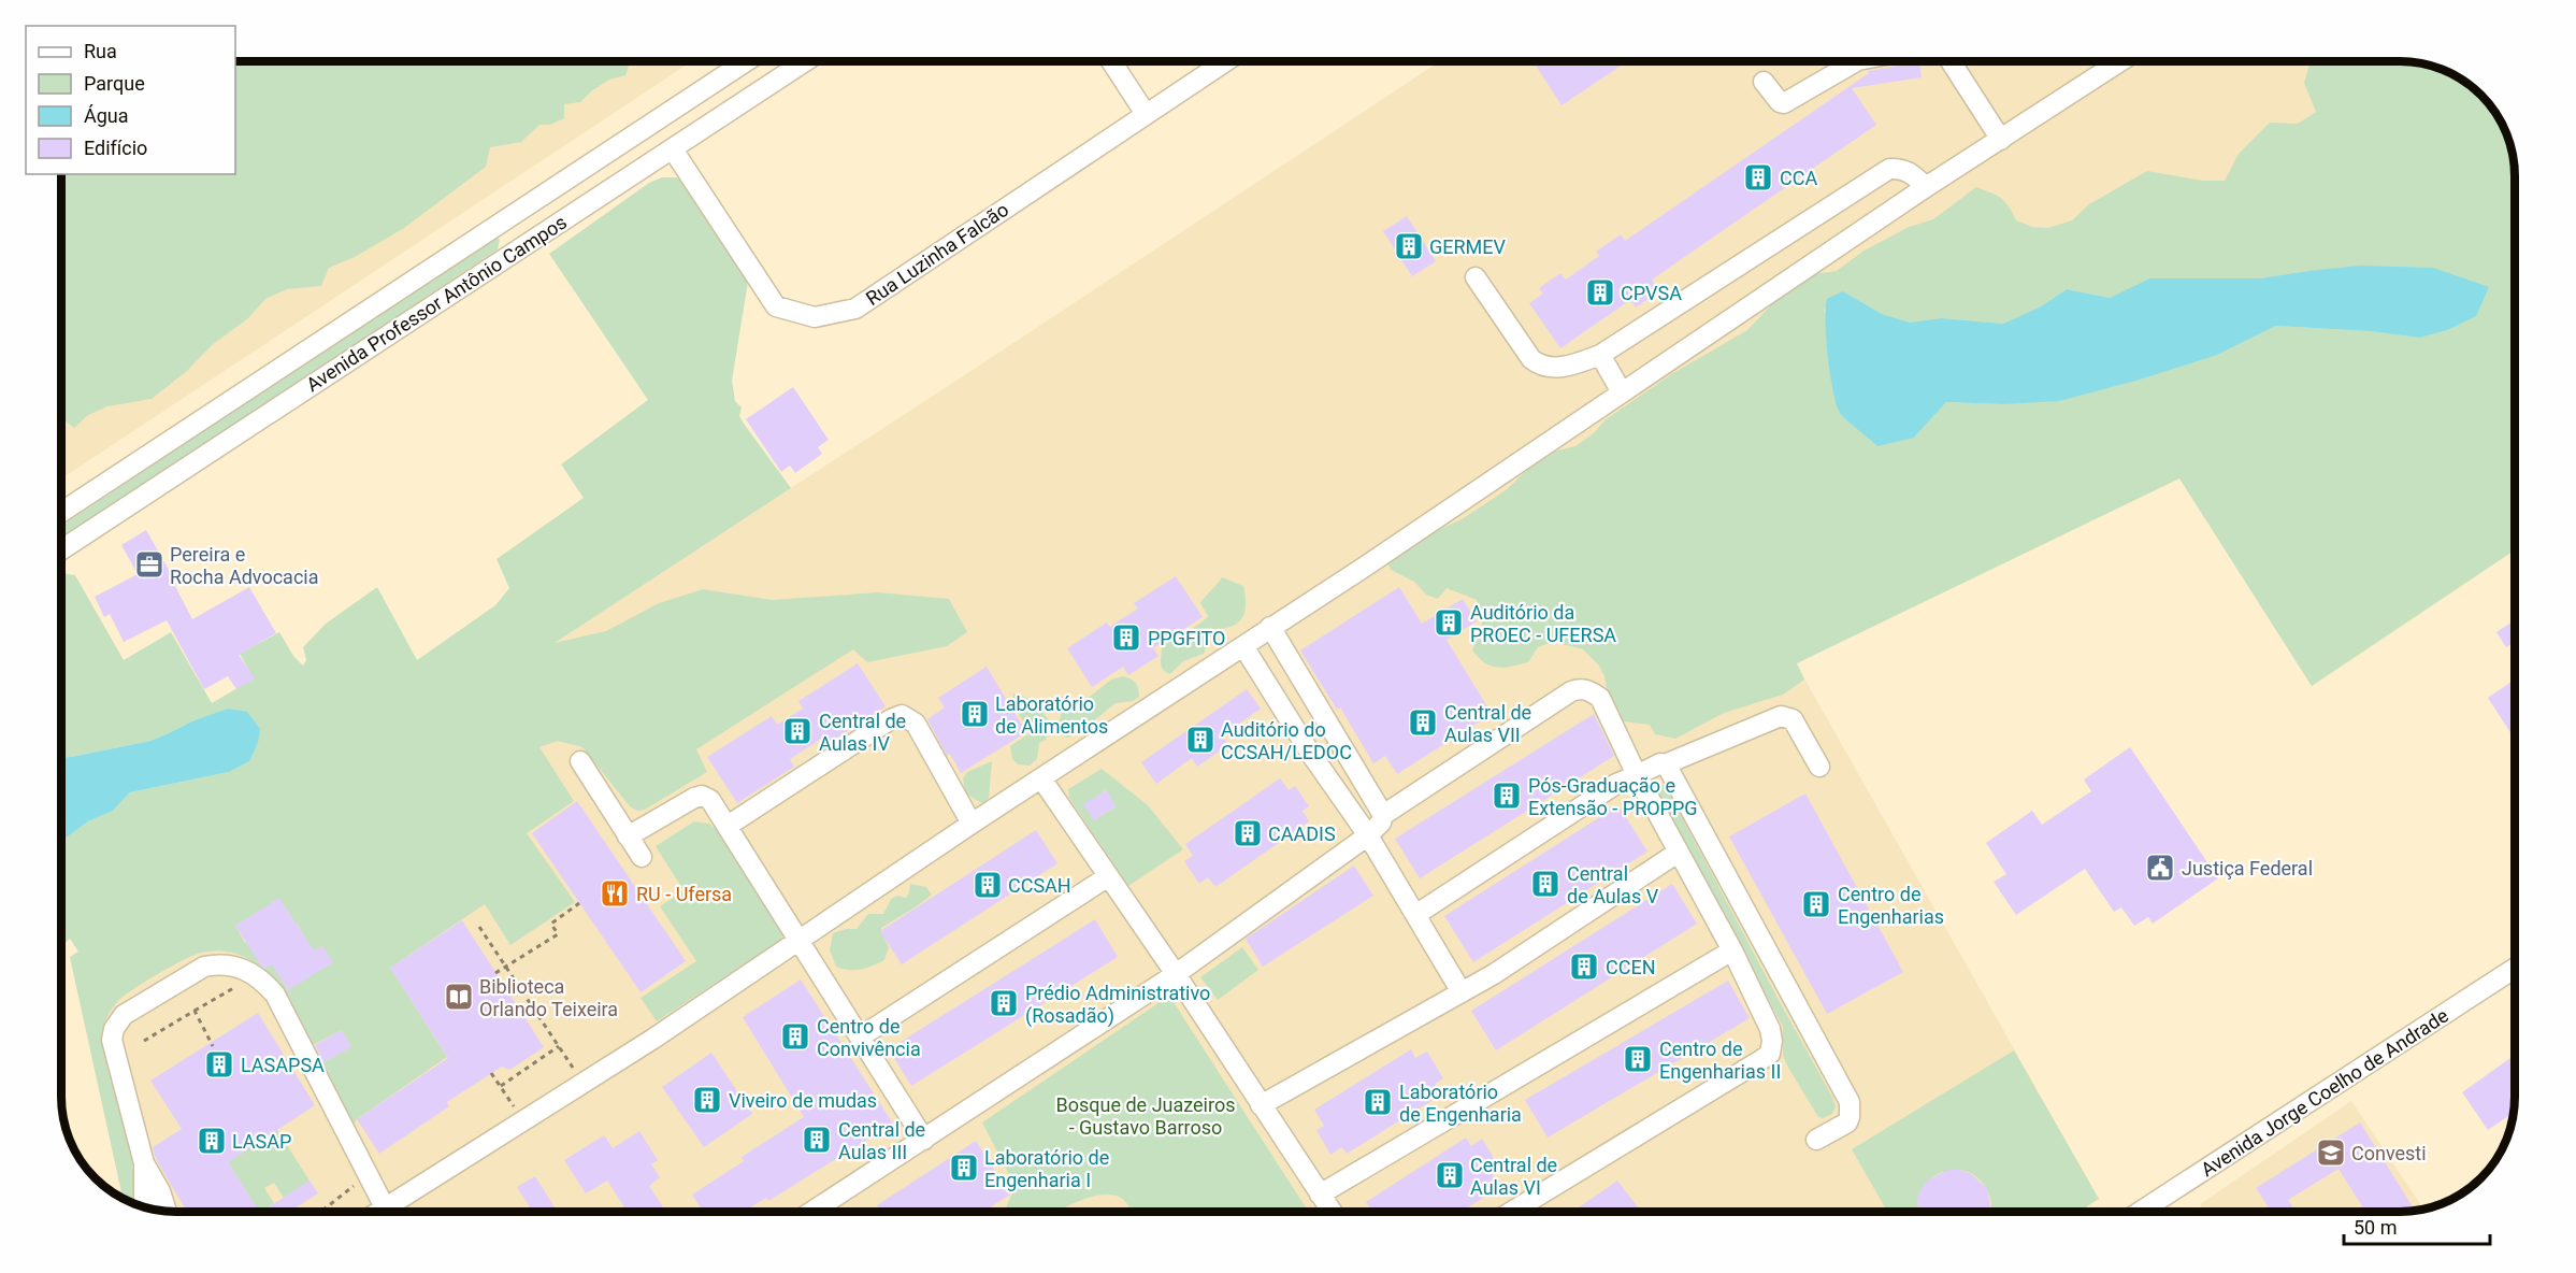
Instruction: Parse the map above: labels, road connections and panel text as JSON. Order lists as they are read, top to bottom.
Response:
{
  "streets": {
    "street": ["Rua Luzinha Falcão", "Avenida Professor Antônio Campos", "Avenida Jorge Coelho de Andrade"]
  },
  "crossings": [
    ["Rua Luzinha Falcão", "Avenida Professor Antônio Campos"]
  ],
  "parks": ["Bosque de Juazeiros - Gustavo Barroso"],
  "places": {
    "building": [
      "CCA",
      "GERMEV",
      "CPVSA",
      "Auditório da PROEC - UFERSA",
      "PPGFITO",
      "Laboratório de Alimentos",
      "Central de Aulas VII",
      "Central de Aulas IV",
      "Auditório do CCSAH/LEDOC",
      "Pós-Graduação e Extensão - PROPPG",
      "CAADIS",
      "Central de Aulas V",
      "CCSAH",
      "Centro de Engenharias",
      "CCEN",
      "Prédio Administrativo (Rosadão)",
      "Centro de Convivência",
      "Centro de Engenharias II",
      "LASAPSA",
      "Viveiro de mudas",
      "Laboratório de Engenharia",
      "Central de Aulas III",
      "LASAP",
      "Laboratório de Engenharia I",
      "Central de Aulas VI"
    ],
    "office": ["Pereira e Rocha Advocacia"],
    "public building": ["Justiça Federal"],
    "restaurant": ["RU - Ufersa"],
    "library": ["Biblioteca Orlando Teixeira"],
    "school or university": ["Convesti"]
  },
  "legend": [
    "Rua",
    "Parque",
    "Água",
    "Edifício"
  ],
  "scale_bar": "50 m"
}
